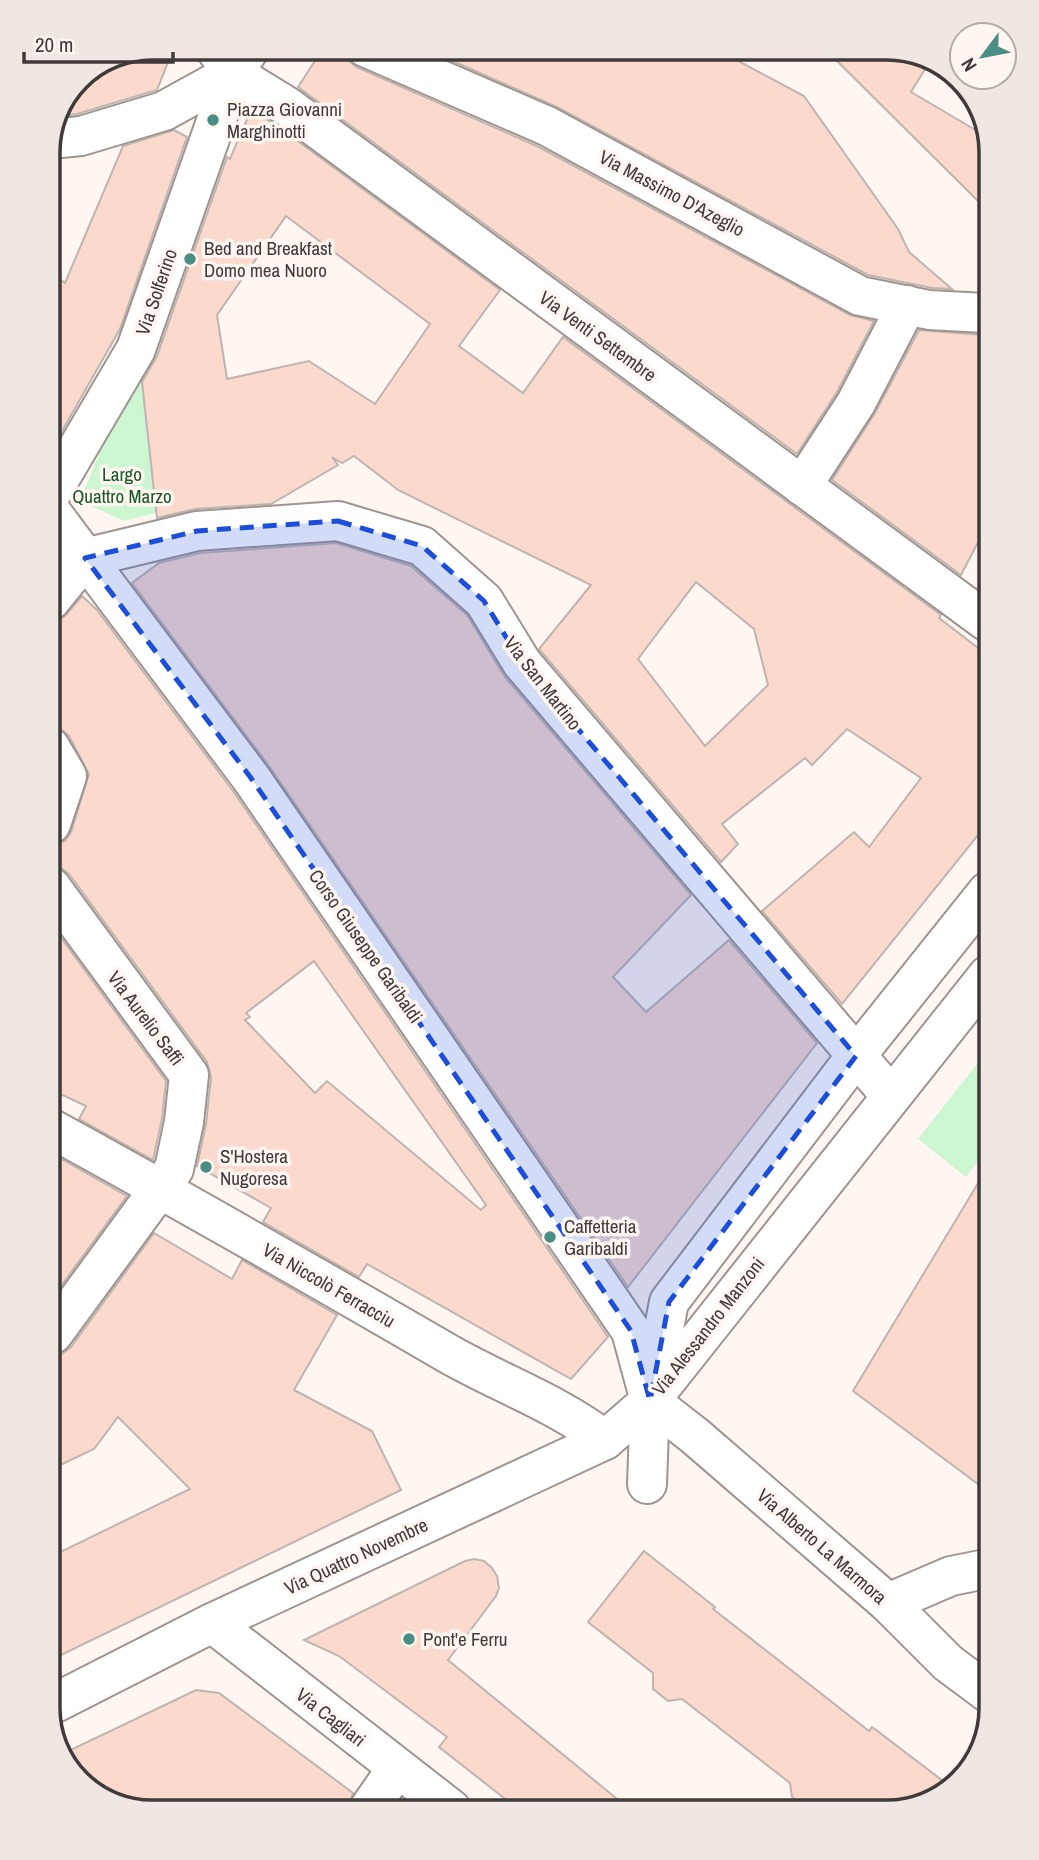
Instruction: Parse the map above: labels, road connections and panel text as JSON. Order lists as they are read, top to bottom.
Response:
{
  "streets": {
    "street": [
      "Via Massimo D'Azeglio",
      "Via Solferino",
      "Via Venti Settembre",
      "Via San Martino",
      "Corso Giuseppe Garibaldi",
      "Via Aurelio Saffi",
      "Via Niccolò Ferracciu",
      "Via Alessandro Manzoni",
      "Via Alberto La Marmora",
      "Via Quattro Novembre",
      "Via Cagliari"
    ]
  },
  "crossings": [
    ["Via San Martino", "Corso Giuseppe Garibaldi"],
    ["Via San Martino", "Via Alessandro Manzoni"],
    ["Corso Giuseppe Garibaldi", "Via Alessandro Manzoni"],
    ["Corso Giuseppe Garibaldi", "Via Alberto La Marmora"],
    ["Corso Giuseppe Garibaldi", "Via Quattro Novembre"],
    ["Via Aurelio Saffi", "Via Niccolò Ferracciu"],
    ["Via Niccolò Ferracciu", "Via Quattro Novembre"],
    ["Via Alessandro Manzoni", "Via Alberto La Marmora"],
    ["Via Alessandro Manzoni", "Via Quattro Novembre"],
    ["Via Alberto La Marmora", "Via Quattro Novembre"],
    ["Via Quattro Novembre", "Via Cagliari"]
  ],
  "parks": ["Largo Quattro Marzo"],
  "places": [
    "Piazza Giovanni Marghinotti",
    "Bed and Breakfast Domo mea Nuoro",
    "S'Hostera Nugoresa",
    "Caffetteria Garibaldi",
    "Pont'e Ferru"
  ],
  "scale_bar": "20 m",
  "north": "bottom left"
}
